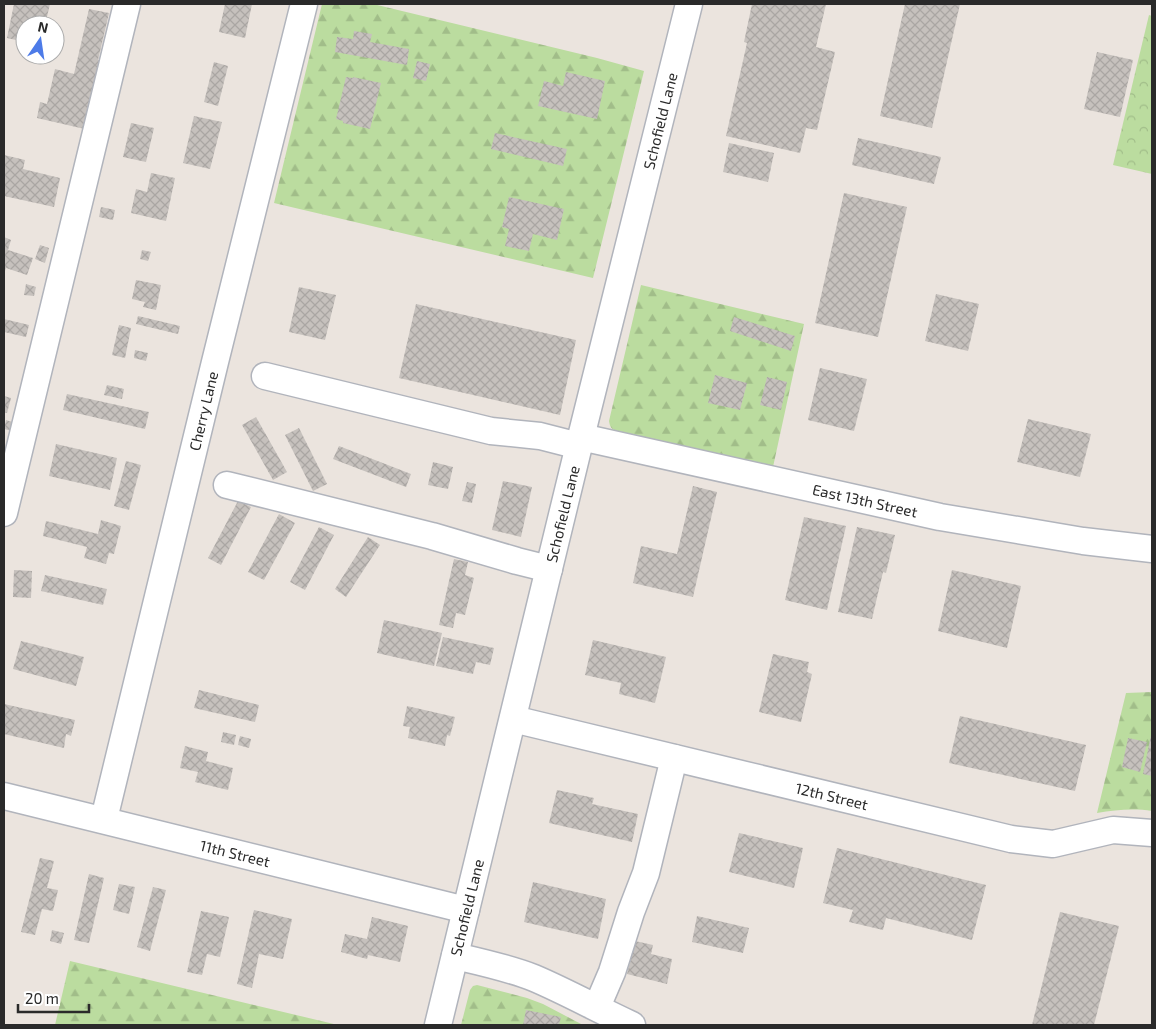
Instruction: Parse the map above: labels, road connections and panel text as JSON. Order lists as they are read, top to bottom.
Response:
{
  "streets": {
    "street": [
      "Schofield Lane",
      "Cherry Lane",
      "East 13th Street",
      "12th Street",
      "11th Street"
    ]
  },
  "crossings": [
    ["Schofield Lane", "East 13th Street"],
    ["Schofield Lane", "12th Street"],
    ["Schofield Lane", "11th Street"],
    ["Cherry Lane", "11th Street"]
  ],
  "scale_bar": "20 m",
  "north": "top"
}
